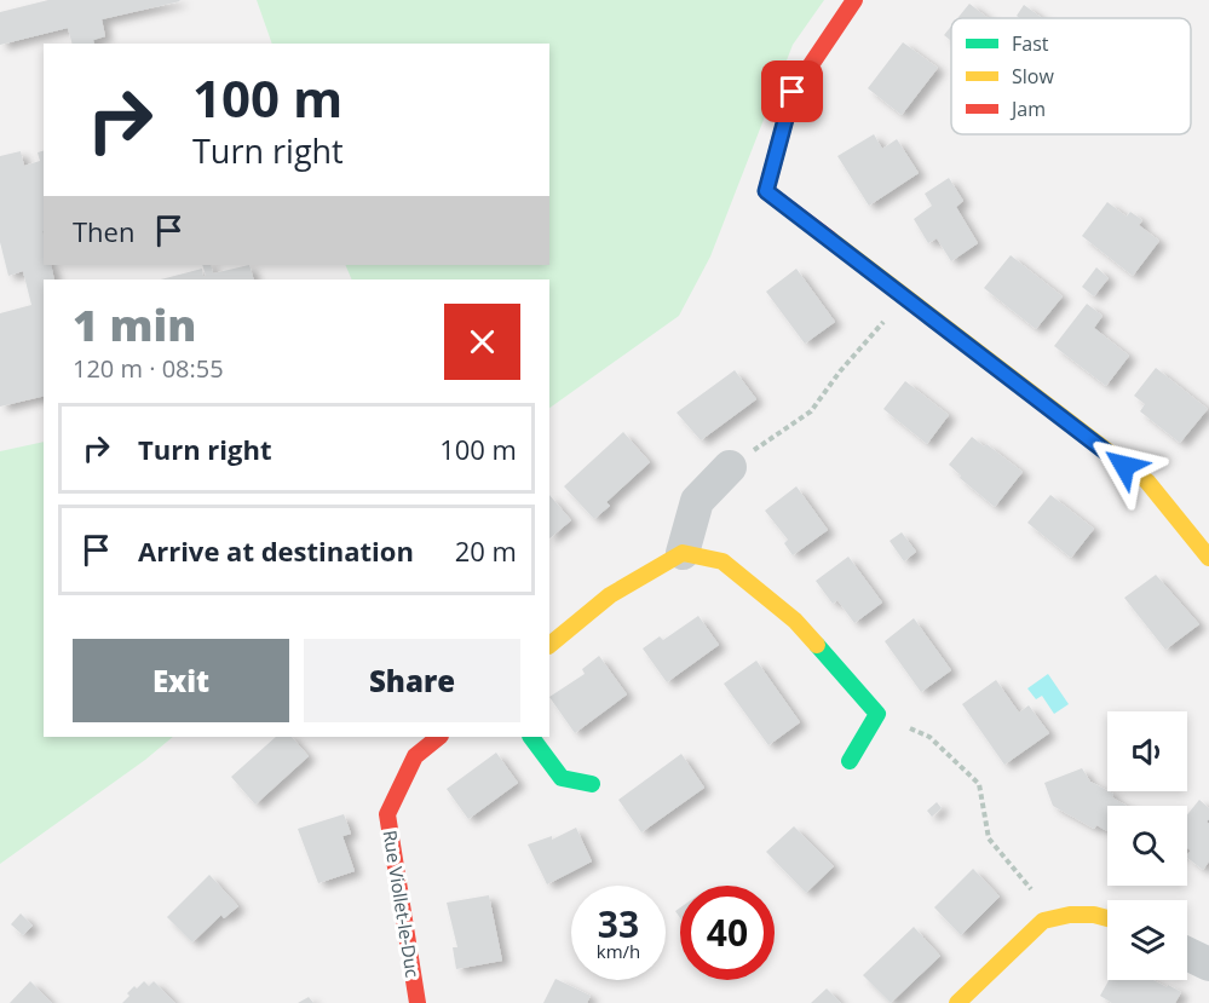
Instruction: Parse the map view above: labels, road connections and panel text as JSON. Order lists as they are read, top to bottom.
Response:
{
  "streets": {
    "street": ["Rue Viollet-le-Duc"]
  },
  "legend": ["Fast", "Slow", "Jam"],
  "page": {
    "turn": ["100 m", "Turn right"],
    "then": "Then",
    "heading": ["1 min", "120 m · 08:55"],
    "list": [
      {
        "name": "Turn right",
        "value": "100 m"
      },
      {
        "name": "Arrive at destination",
        "value": "20 m"
      }
    ],
    "buttons": ["Exit", "Share"],
    "speed": "33 km/h",
    "limit": "40"
  }
}
